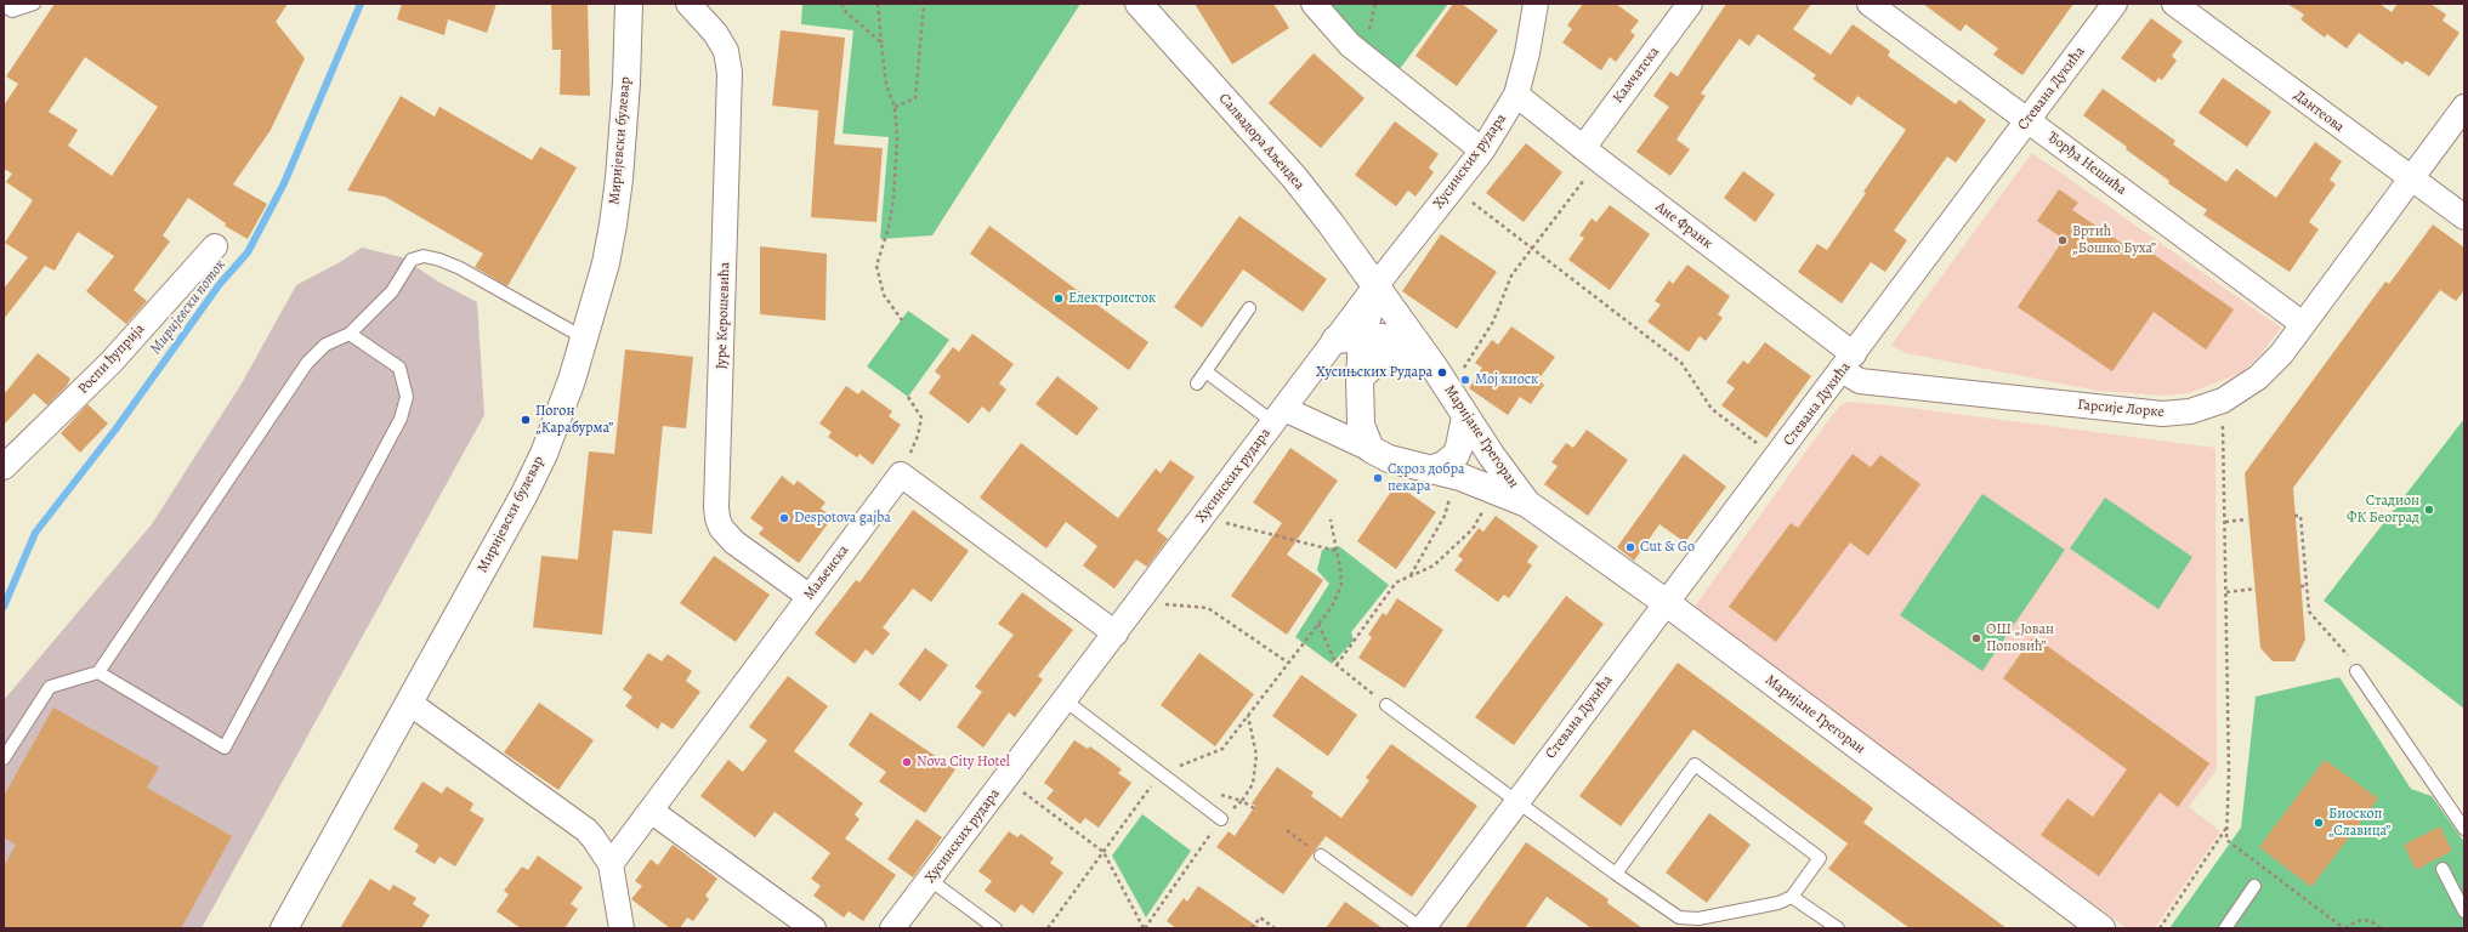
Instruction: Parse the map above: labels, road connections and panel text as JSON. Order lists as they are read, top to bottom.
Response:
{
  "streets": {
    "street": [
      "Камчатска",
      "Стевана Дукића",
      "Дантеова",
      "Миријевски булевар",
      "Салвадора Аљендеа",
      "Хусинских рудара",
      "Ђорђа Нешића",
      "Ане Франк",
      "Јуре Керошевића",
      "Роспи ћуприја",
      "Гарсије Лорке",
      "Маријане Грегоран",
      "Маљенска"
    ]
  },
  "crossings": [
    ["Камчатска", "Ане Франк"],
    ["Стевана Дукића", "Ђорђа Нешића"],
    ["Стевана Дукића", "Ане Франк"],
    ["Стевана Дукића", "Гарсије Лорке"],
    ["Стевана Дукића", "Маријане Грегоран"],
    ["Дантеова", "Гарсије Лорке"],
    ["Салвадора Аљендеа", "Хусинских рудара"],
    ["Салвадора Аљендеа", "Маријане Грегоран"],
    ["Хусинских рудара", "Ане Франк"],
    ["Хусинских рудара", "Маријане Грегоран"],
    ["Ђорђа Нешића", "Гарсије Лорке"],
    ["Ане Франк", "Гарсије Лорке"],
    ["Јуре Керошевића", "Маљенска"]
  ],
  "water": ["Миријевски поток"],
  "places": [
    "Вртић „Бошко Буха”",
    "Електроисток",
    "Хусињских Рудара",
    "Мој киоск",
    "Погон „Карабурма”",
    "Скроз добра пекара",
    "Стадион ФК Београд",
    "Despotova gajba",
    "Cut & Go",
    "ОШ „Јован Поповић”",
    "Nova City Hotel",
    "Биоскоп „Славица”"
  ]
}
